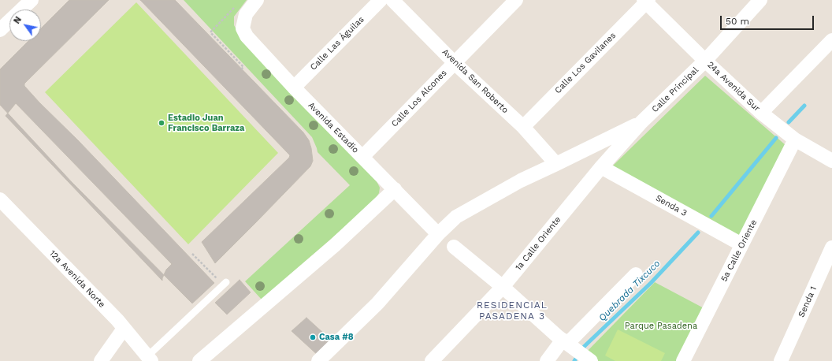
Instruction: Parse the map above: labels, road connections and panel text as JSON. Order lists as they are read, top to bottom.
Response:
{
  "streets": {
    "street": [
      "Calle Las Águilas",
      "Calle Los Gavilanes",
      "Avenida San Roberto",
      "24a Avenida Sur",
      "Calle Principal",
      "Calle Los Alcones",
      "Avenida Estadio",
      "Senda 3",
      "1a Calle Oriente",
      "5a Calle Oriente",
      "12a Avenida Norte",
      "Senda 1"
    ]
  },
  "crossings": [
    ["Calle Las Águilas", "Avenida Estadio"],
    ["Calle Los Gavilanes", "Avenida San Roberto"],
    ["Calle Los Gavilanes", "24a Avenida Sur"],
    ["Avenida San Roberto", "Calle Los Alcones"],
    ["24a Avenida Sur", "Calle Principal"],
    ["24a Avenida Sur", "5a Calle Oriente"],
    ["Calle Principal", "1a Calle Oriente"],
    ["Calle Los Alcones", "Avenida Estadio"],
    ["Senda 3", "1a Calle Oriente"],
    ["Senda 3", "5a Calle Oriente"]
  ],
  "districts": ["RESIDENCIAL PASADENA 3"],
  "water": ["Quebrada Tixcuco"],
  "parks": ["Parque Pasadena"],
  "places": ["Estadio Juan Francisco Barraza", "Casa #8"],
  "scale_bar": "50 m",
  "north": "top left"
}
